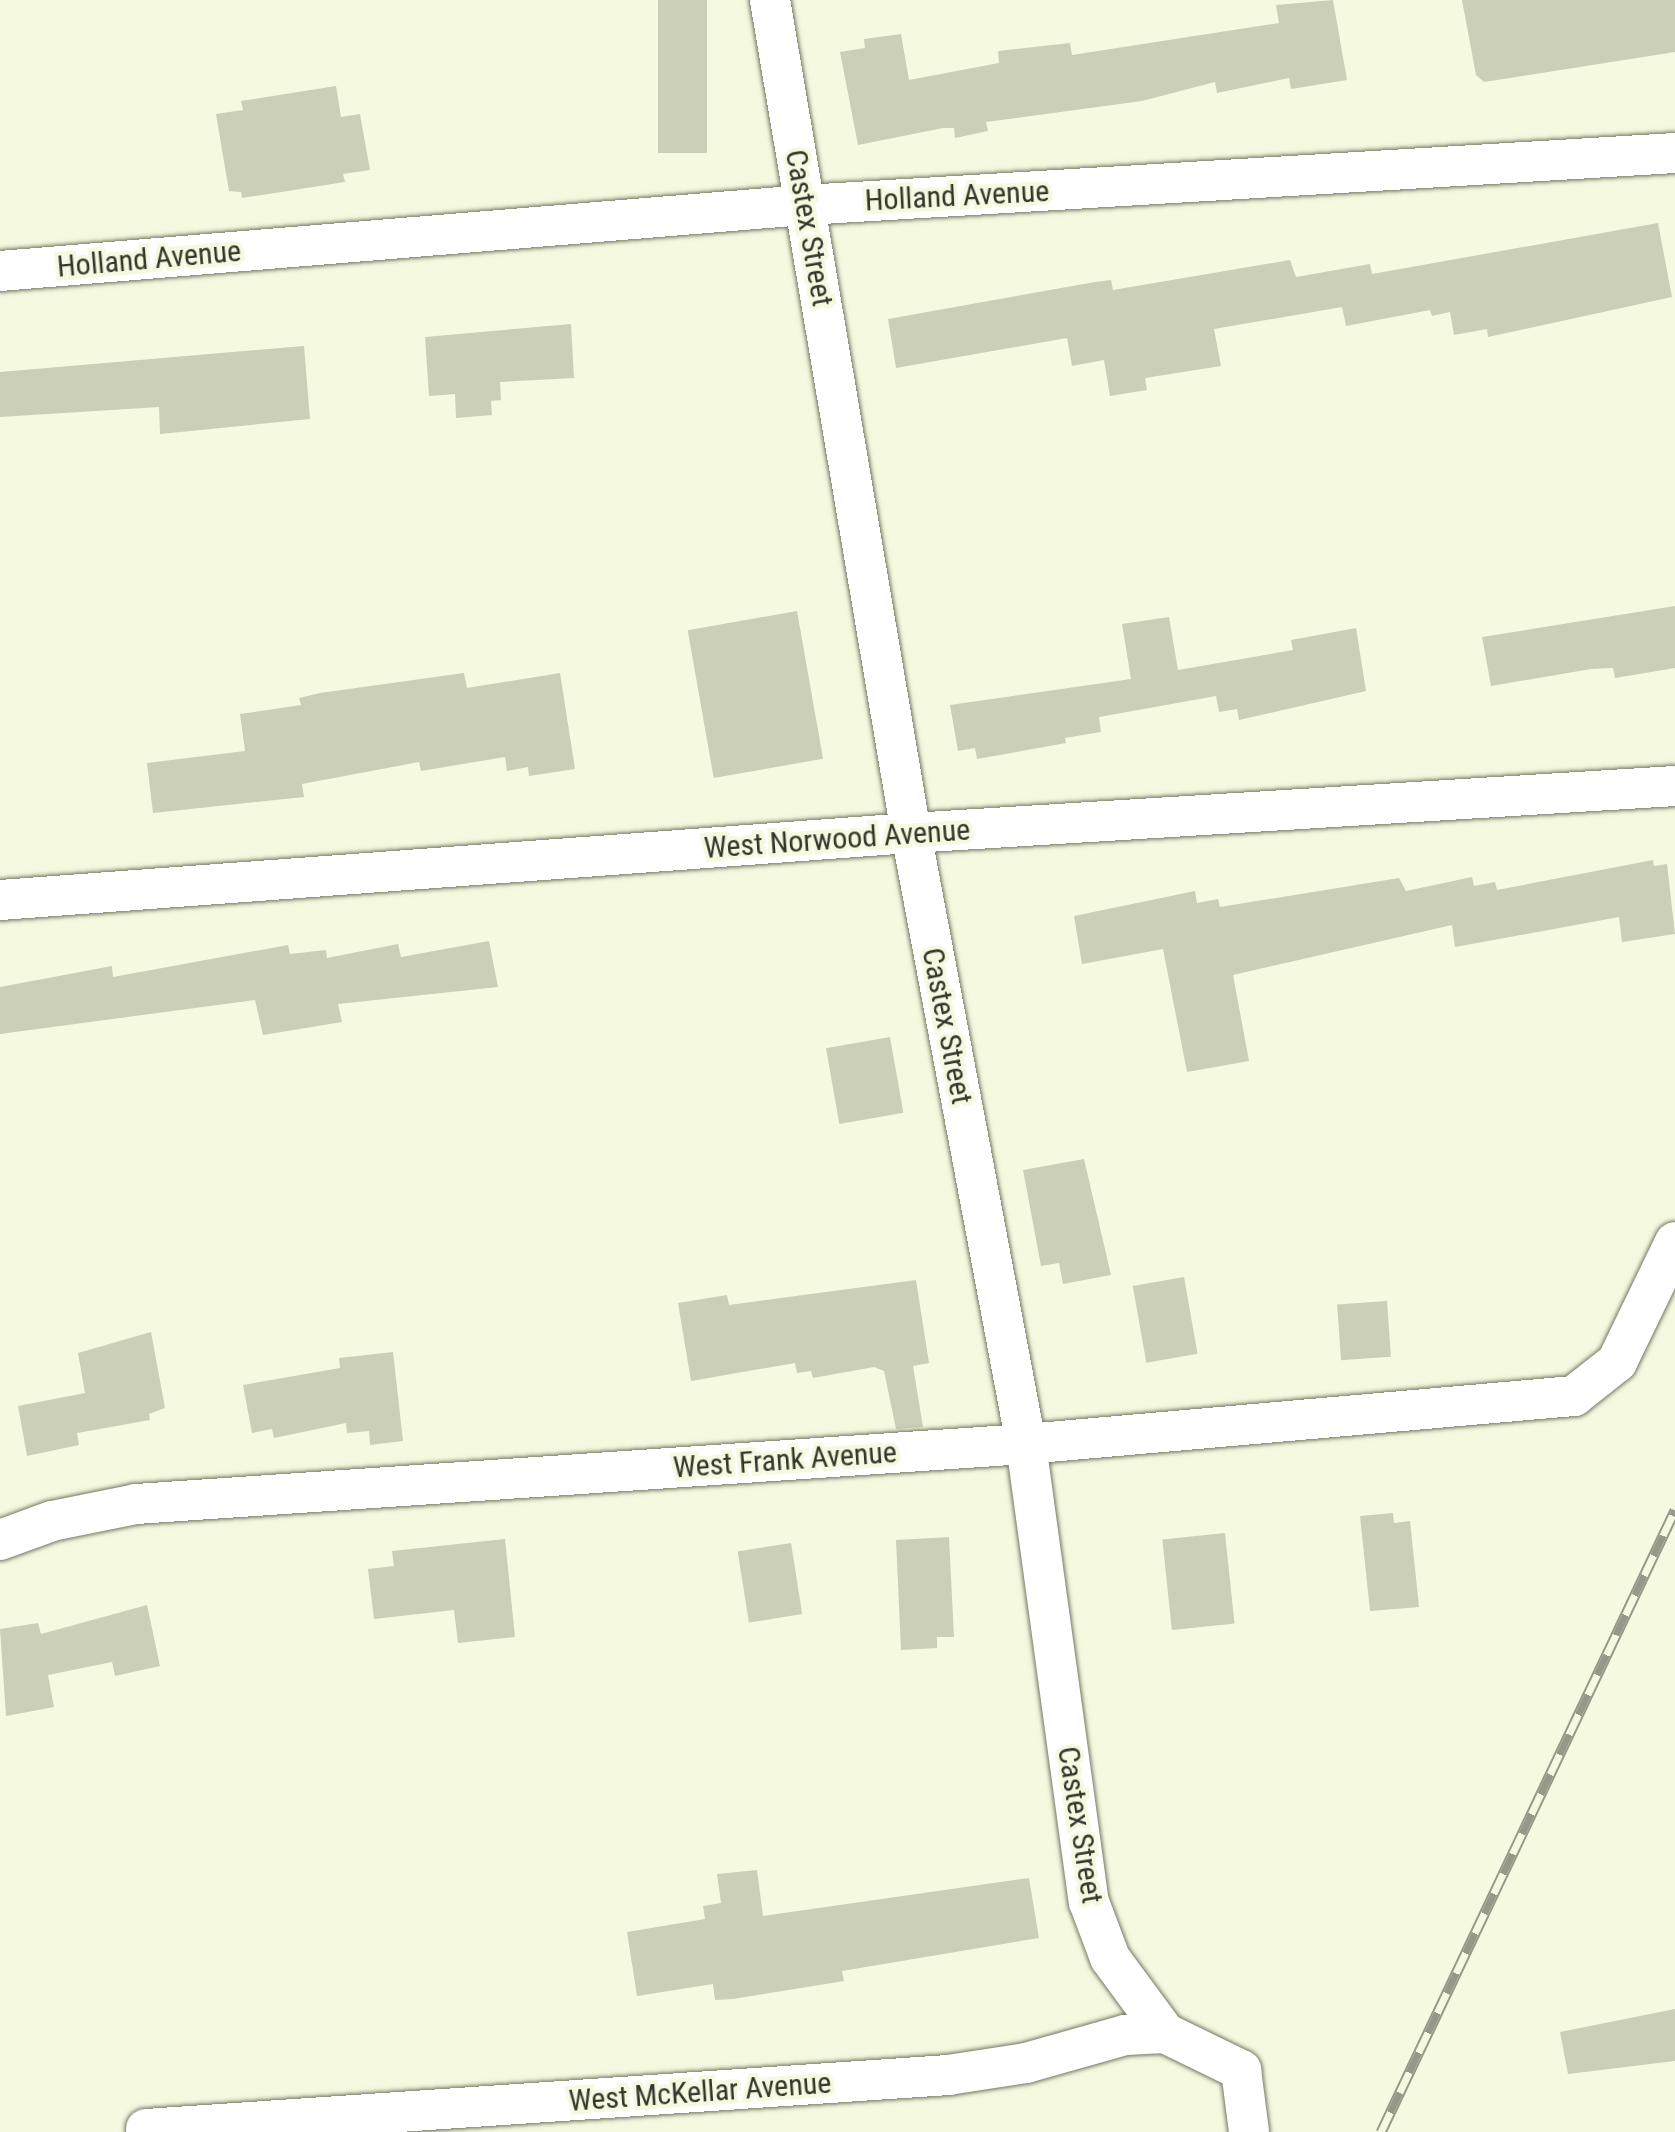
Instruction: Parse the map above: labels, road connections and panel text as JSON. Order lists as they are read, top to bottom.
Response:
{
  "streets": {
    "street": [
      "Holland Avenue",
      "Castex Street",
      "West Norwood Avenue",
      "West Frank Avenue",
      "West McKellar Avenue"
    ]
  },
  "crossings": [
    ["Holland Avenue", "Castex Street"],
    ["Castex Street", "West Norwood Avenue"],
    ["Castex Street", "West Frank Avenue"],
    ["Castex Street", "West McKellar Avenue"]
  ]
}
